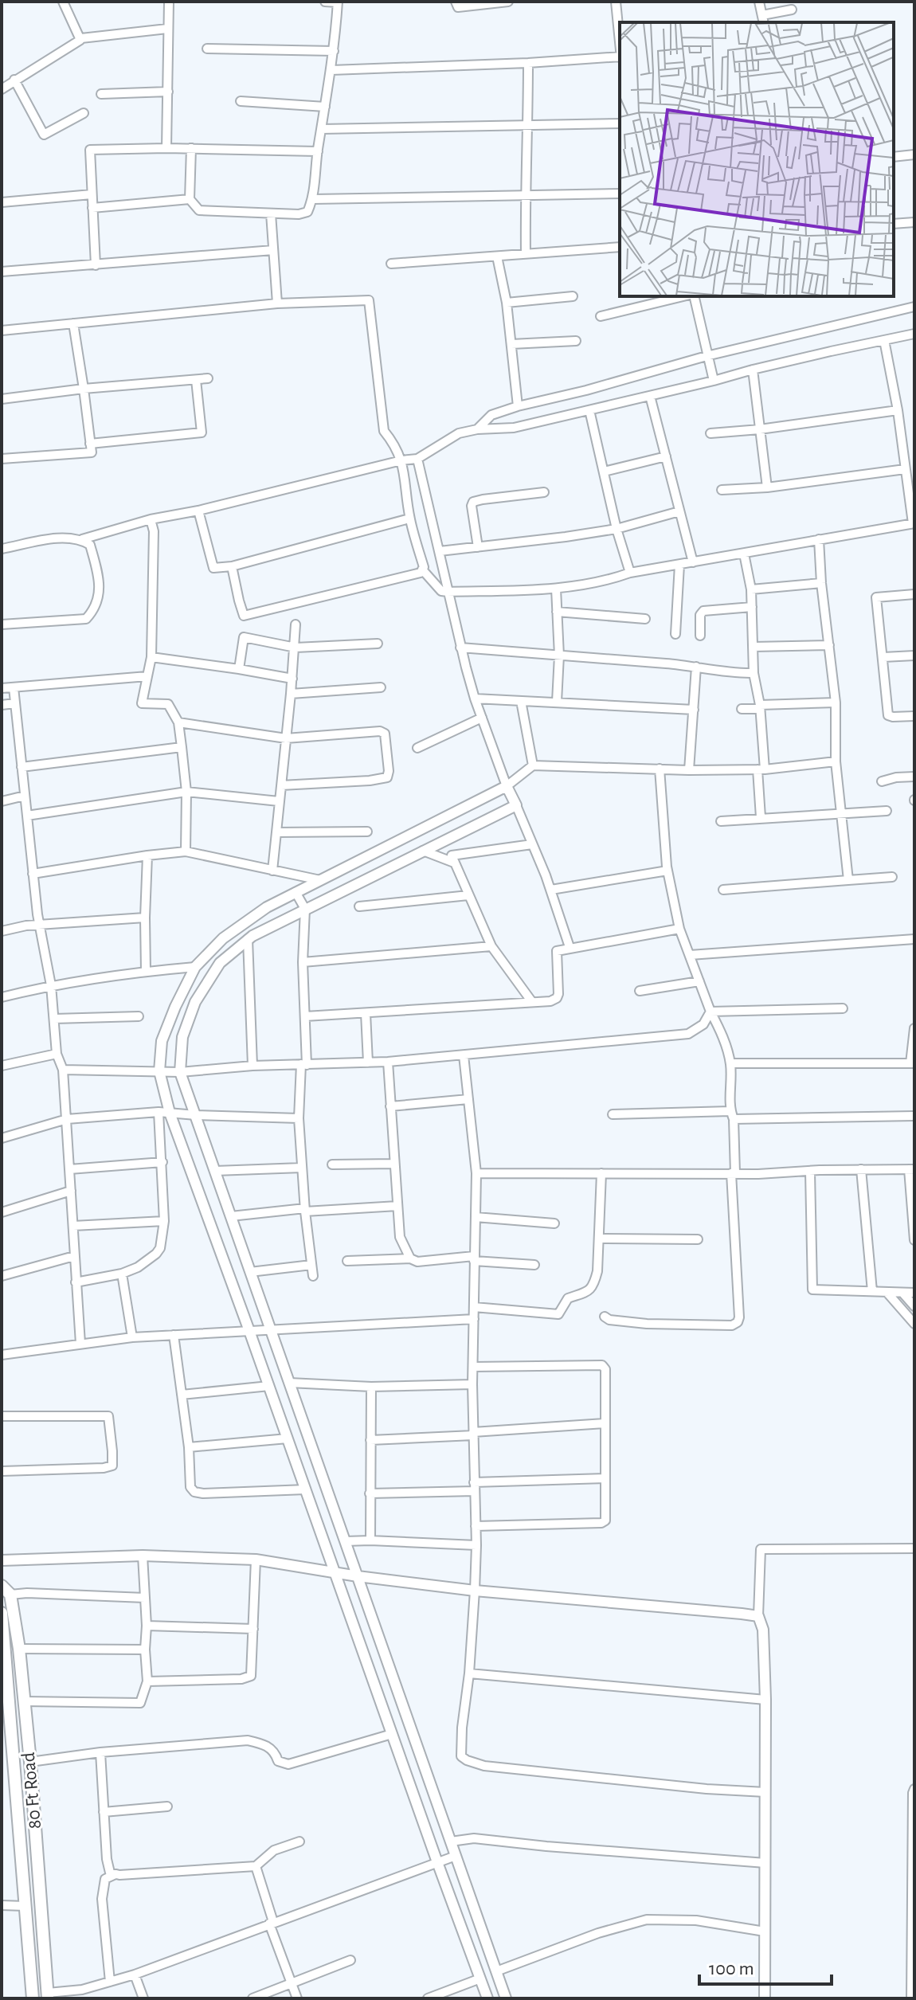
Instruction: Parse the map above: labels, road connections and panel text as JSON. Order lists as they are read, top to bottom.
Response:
{
  "streets": {
    "main road": ["80 Ft Road"]
  },
  "scale_bar": "100 m"
}
